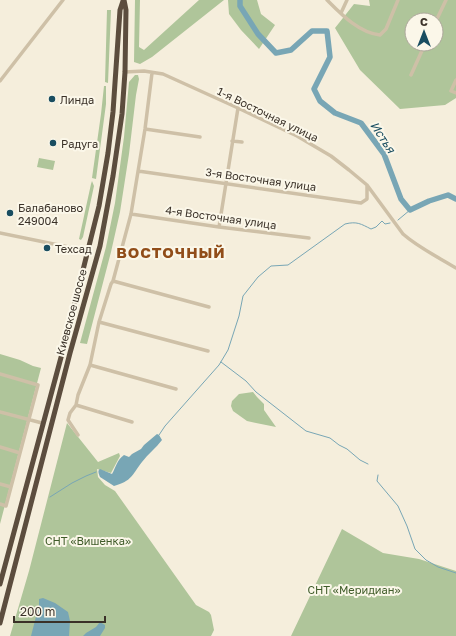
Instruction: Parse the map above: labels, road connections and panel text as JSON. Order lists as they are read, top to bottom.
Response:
{
  "streets": {
    "highway": ["Киевское шоссе"],
    "street": ["1-я Восточная улица", "3-я Восточная улица", "4-я Восточная улица"]
  },
  "crossings": [
    ["1-я Восточная улица", "3-я Восточная улица"],
    ["1-я Восточная улица", "Киевское шоссе"]
  ],
  "districts": ["ВОСТОЧНЫЙ"],
  "water": ["Истья"],
  "parks": ["СНТ «Вишенка»", "СНТ «Меридиан»"],
  "places": [
    "Линда",
    "Радуга",
    "Балабаново 249004",
    "Техсад"
  ],
  "scale_bar": "200 m",
  "north": "top"
}
